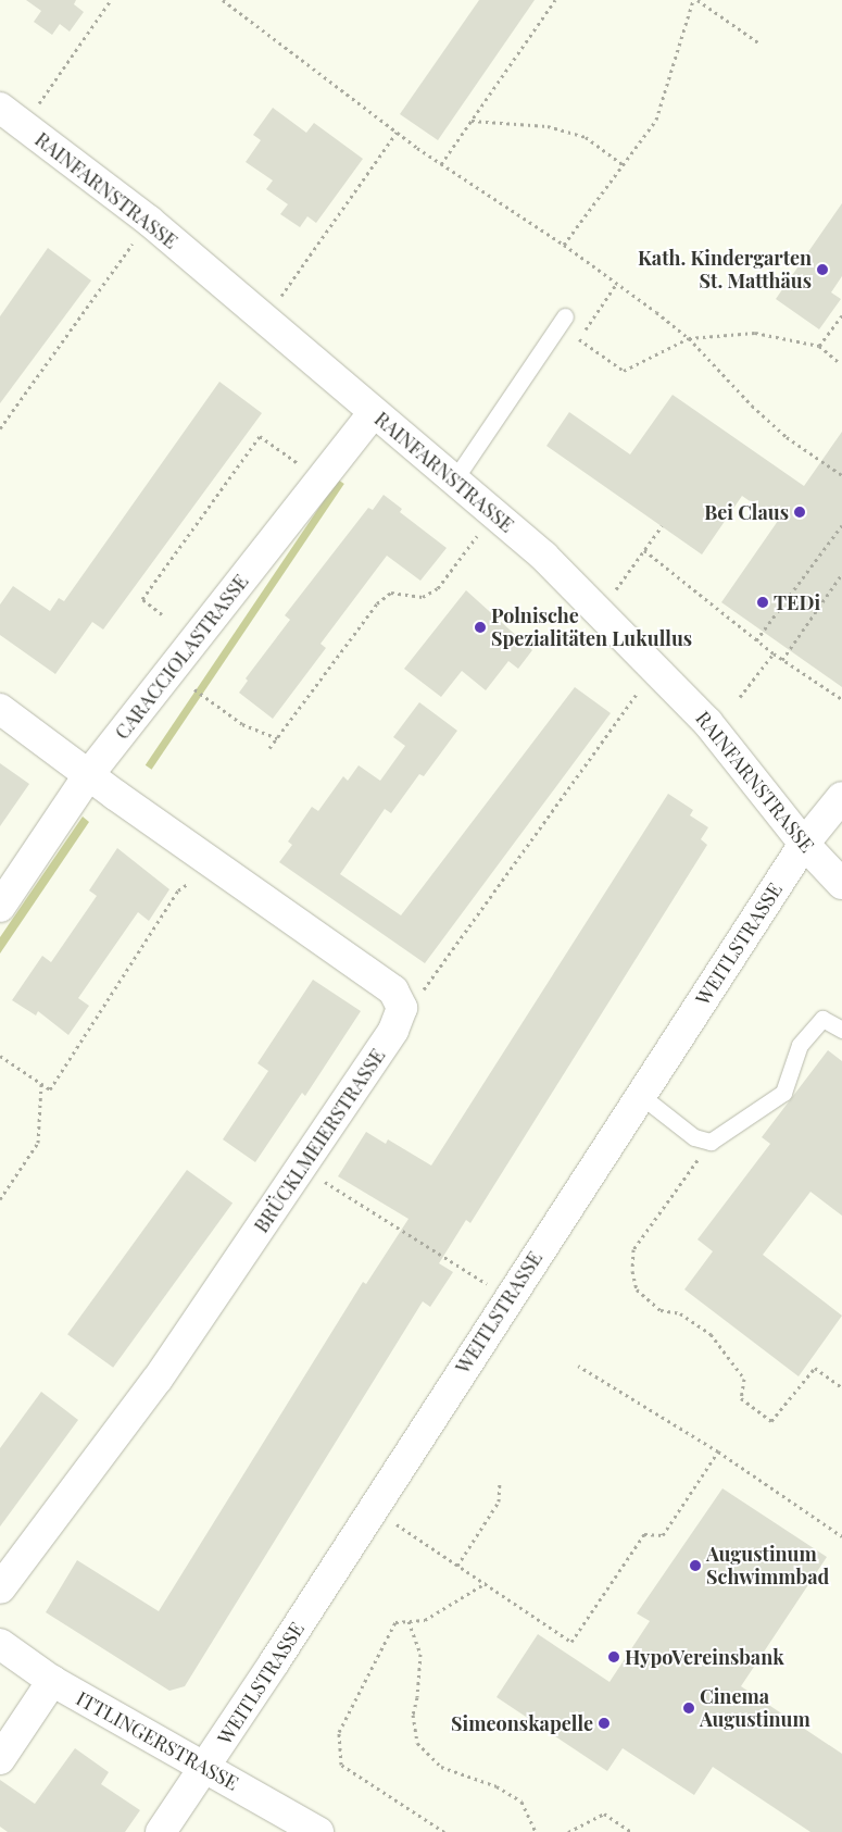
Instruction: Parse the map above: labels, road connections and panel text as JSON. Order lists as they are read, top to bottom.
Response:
{
  "streets": {
    "street": [
      "RAINFARNSTRASSE",
      "CARACCIOLASTRASSE",
      "WEITLSTRASSE",
      "BRÜCKLMEIERSTRASSE",
      "ITTLINGERSTRASSE"
    ]
  },
  "crossings": [
    ["RAINFARNSTRASSE", "CARACCIOLASTRASSE"],
    ["RAINFARNSTRASSE", "WEITLSTRASSE"],
    ["WEITLSTRASSE", "ITTLINGERSTRASSE"]
  ],
  "places": [
    "Kath. Kindergarten St. Matthäus",
    "Bei Claus",
    "TEDi",
    "Polnische Spezialitäten Lukullus",
    "Augustinum Schwimmbad",
    "HypoVereinsbank",
    "Cinema Augustinum",
    "Simeonskapelle"
  ]
}
